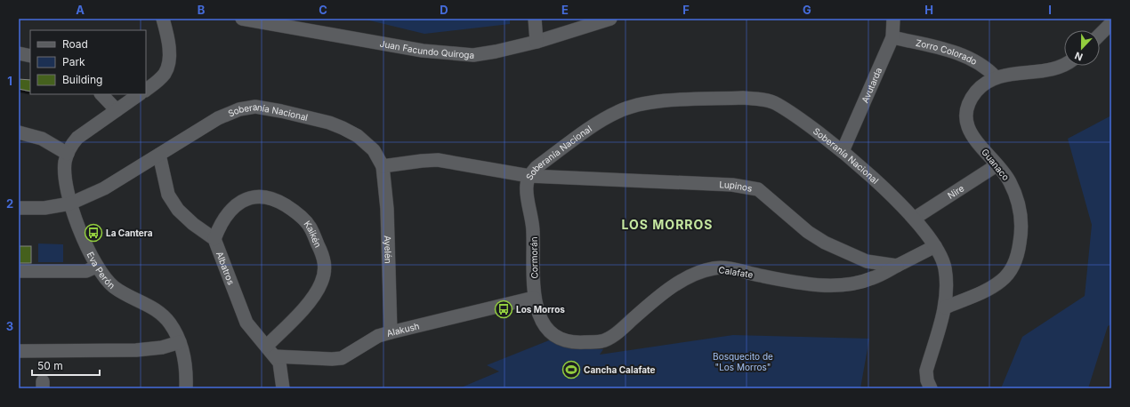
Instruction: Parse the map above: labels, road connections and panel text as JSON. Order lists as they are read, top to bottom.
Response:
{
  "streets": {
    "street": [
      "Juan Facundo Quiroga",
      "Zorro Colorado",
      "Avutarda",
      "Soberanía Nacional",
      "Guanaco",
      "Lupinos",
      "Nire",
      "Kaikén",
      "Ayelén",
      "Cormorán",
      "Albatros",
      "Eva Perón",
      "Calafate",
      "Alakush"
    ]
  },
  "crossings": [
    ["Zorro Colorado", "Avutarda"],
    ["Zorro Colorado", "Guanaco"],
    ["Avutarda", "Soberanía Nacional"],
    ["Soberanía Nacional", "Guanaco"],
    ["Soberanía Nacional", "Lupinos"],
    ["Soberanía Nacional", "Nire"],
    ["Soberanía Nacional", "Ayelén"],
    ["Soberanía Nacional", "Cormorán"],
    ["Soberanía Nacional", "Albatros"],
    ["Soberanía Nacional", "Eva Perón"],
    ["Guanaco", "Nire"],
    ["Lupinos", "Cormorán"],
    ["Lupinos", "Calafate"],
    ["Kaikén", "Albatros"],
    ["Kaikén", "Alakush"],
    ["Ayelén", "Alakush"],
    ["Cormorán", "Calafate"],
    ["Cormorán", "Alakush"],
    ["Albatros", "Alakush"]
  ],
  "districts": ["LOS MORROS"],
  "parks": ["Bosquecito de \"Los Morros\""],
  "places": {
    "bus stop": ["La Cantera", "Los Morros"],
    "sports": ["Cancha Calafate"]
  },
  "legend": ["Road", "Park", "Building"],
  "scale_bar": "50 m",
  "north": "bottom",
  "grid": {
    "columns": [
      "A",
      "B",
      "C",
      "D",
      "E",
      "F",
      "G",
      "H",
      "I"
    ],
    "rows": ["1", "2", "3"]
  }
}
